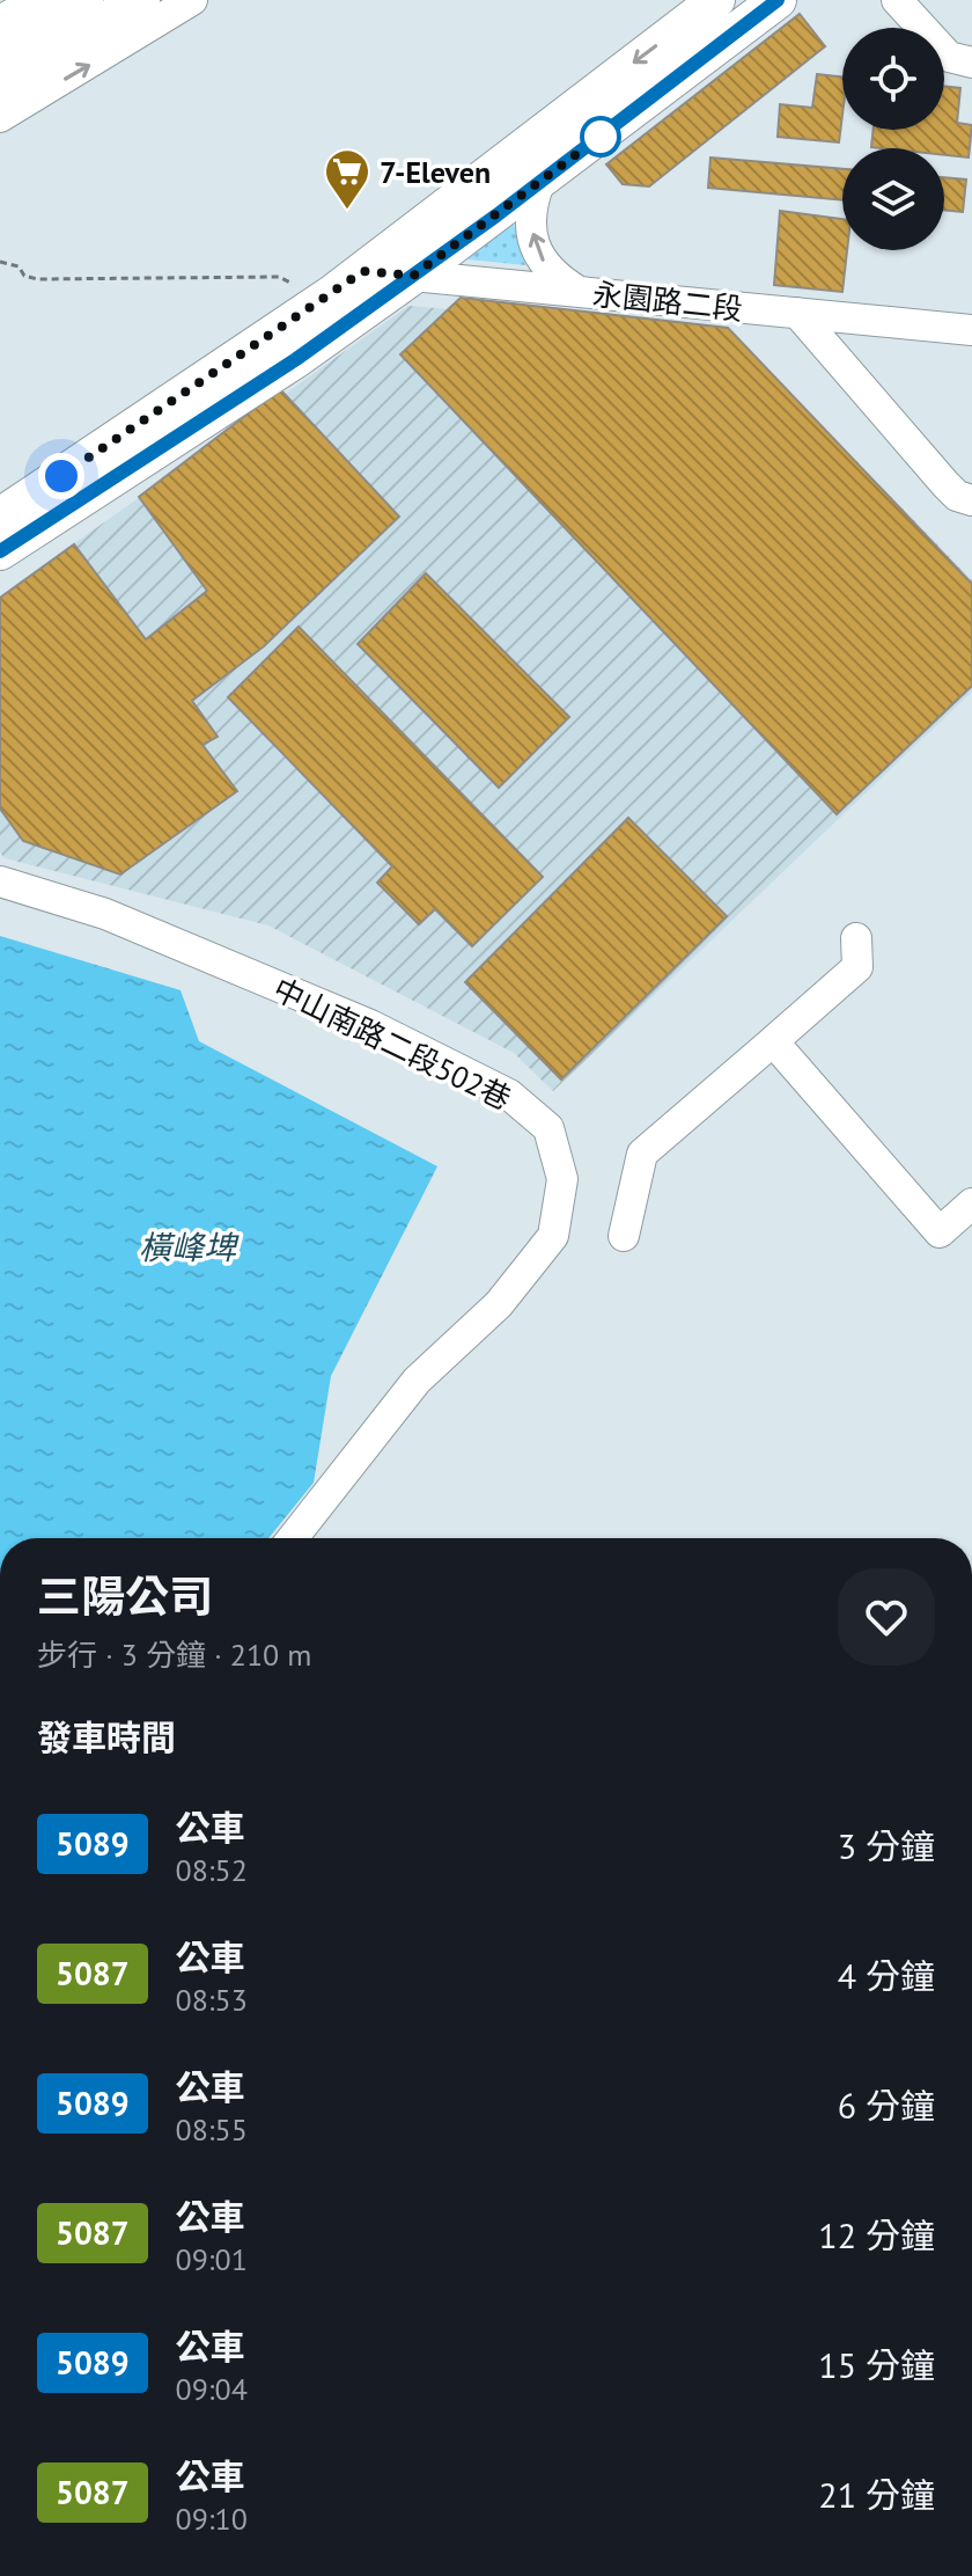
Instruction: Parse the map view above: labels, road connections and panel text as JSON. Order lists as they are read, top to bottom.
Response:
{
  "streets": {
    "street": ["永園路二段", "中山南路二段502巷"]
  },
  "water": ["橫峰埤"],
  "places": {
    "supermarket": ["7-Eleven"]
  },
  "lines": ["bus line 5089"],
  "page": {
    "heading": [
      ["三陽公司", "步行 · 3 分鐘 · 210 m"],
      "發車時間"
    ],
    "list": [
      {
        "mark": "5089",
        "name": "公車",
        "note": "08:52",
        "value": "3 分鐘"
      },
      {
        "mark": "5087",
        "name": "公車",
        "note": "08:53",
        "value": "4 分鐘"
      },
      {
        "mark": "5089",
        "name": "公車",
        "note": "08:55",
        "value": "6 分鐘"
      },
      {
        "mark": "5087",
        "name": "公車",
        "note": "09:01",
        "value": "12 分鐘"
      },
      {
        "mark": "5089",
        "name": "公車",
        "note": "09:04",
        "value": "15 分鐘"
      },
      {
        "mark": "5087",
        "name": "公車",
        "note": "09:10",
        "value": "21 分鐘"
      }
    ]
  }
}
